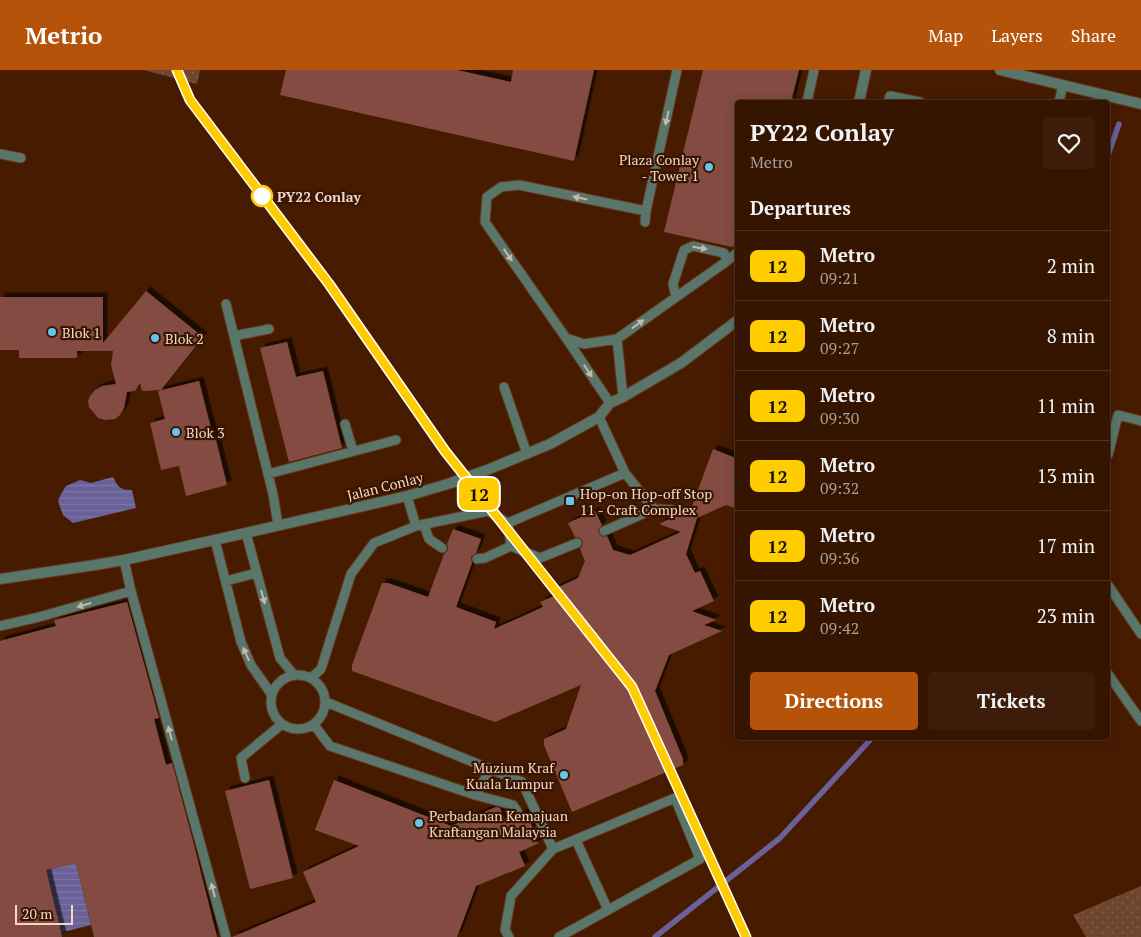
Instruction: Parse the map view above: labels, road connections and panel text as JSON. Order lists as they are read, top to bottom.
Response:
{
  "streets": {
    "street": ["Jalan Conlay"]
  },
  "places": {
    "other": [
      "Plaza Conlay - Tower 1",
      "PY22 Conlay",
      "Blok 1",
      "Blok 2",
      "Blok 3",
      "Muzium Kraf Kuala Lumpur",
      "Perbadanan Kemajuan Kraftangan Malaysia"
    ],
    "transit": ["Hop-on Hop-off Stop 11 - Craft Complex"]
  },
  "lines": ["metro line 12"],
  "scale_bar": "20 m",
  "page": {
    "header": "Metrio",
    "nav": ["Map", "Layers", "Share"],
    "on_map": "12",
    "heading": [
      ["PY22 Conlay", "Metro"],
      "Departures"
    ],
    "list": [
      {
        "mark": "12",
        "name": "Metro",
        "note": "09:21",
        "value": "2 min"
      },
      {
        "mark": "12",
        "name": "Metro",
        "note": "09:27",
        "value": "8 min"
      },
      {
        "mark": "12",
        "name": "Metro",
        "note": "09:30",
        "value": "11 min"
      },
      {
        "mark": "12",
        "name": "Metro",
        "note": "09:32",
        "value": "13 min"
      },
      {
        "mark": "12",
        "name": "Metro",
        "note": "09:36",
        "value": "17 min"
      },
      {
        "mark": "12",
        "name": "Metro",
        "note": "09:42",
        "value": "23 min"
      }
    ],
    "buttons": ["Directions", "Tickets"],
    "scale": "20 m"
  }
}
